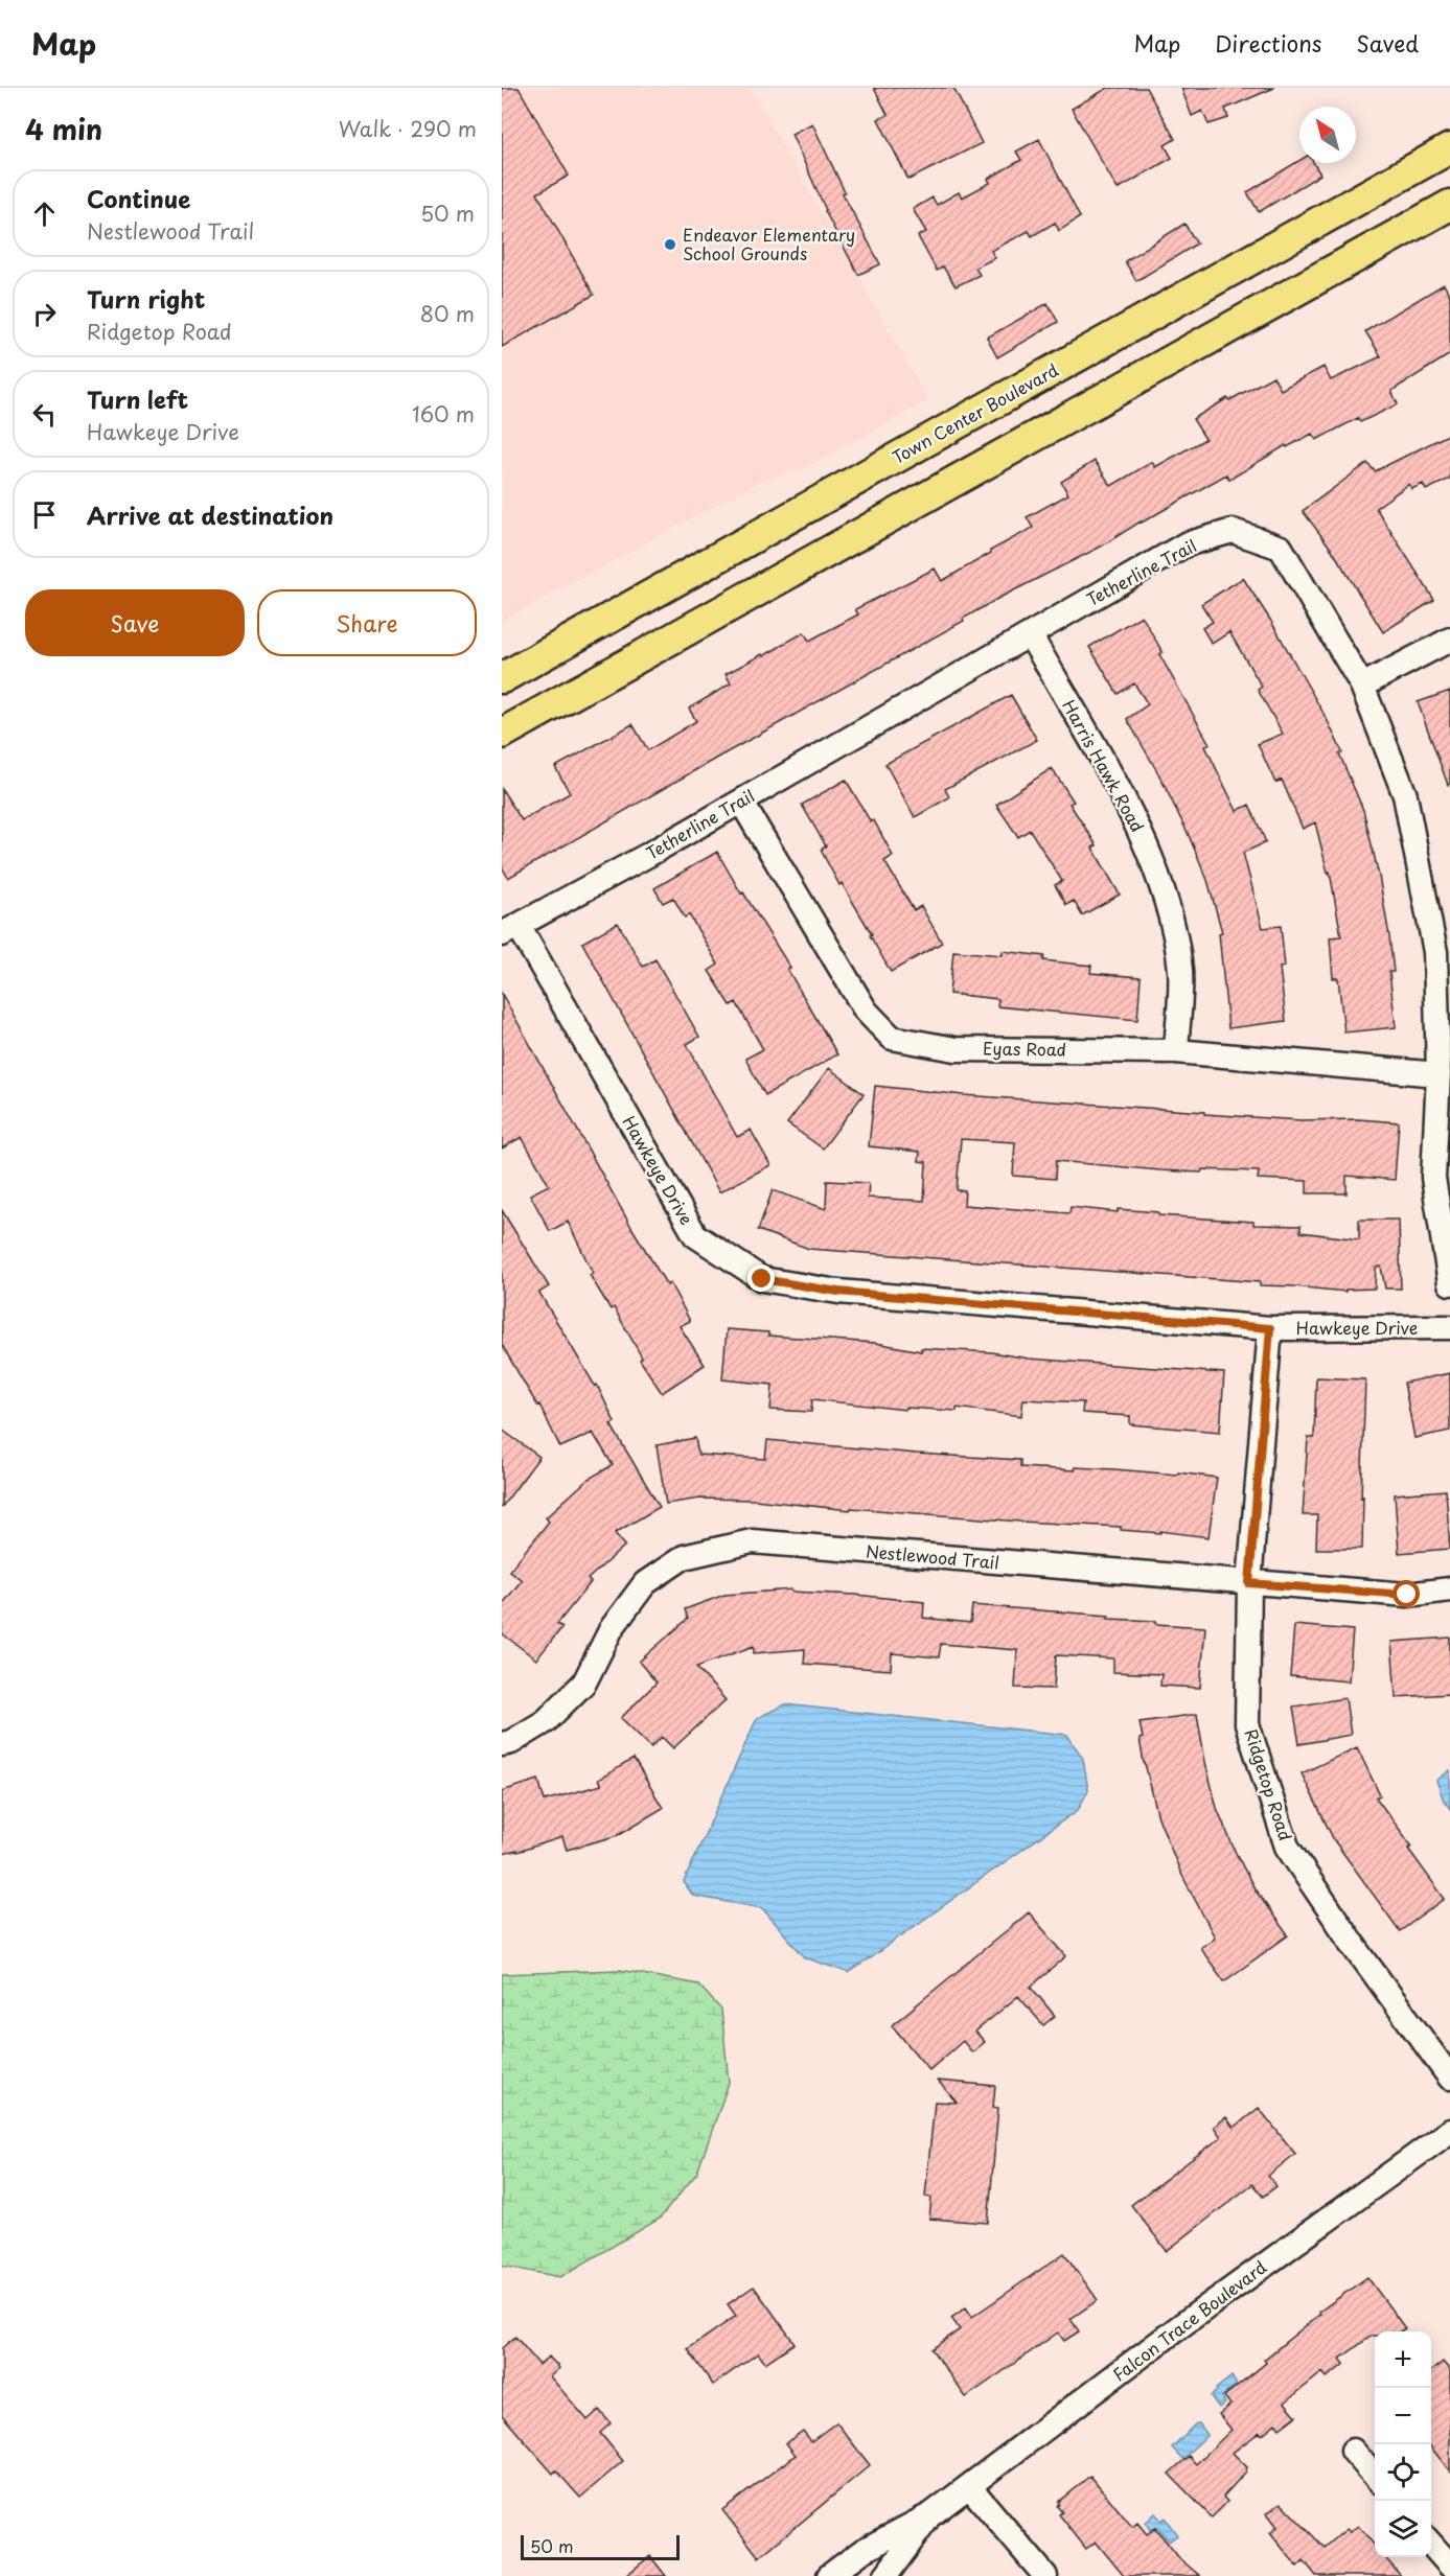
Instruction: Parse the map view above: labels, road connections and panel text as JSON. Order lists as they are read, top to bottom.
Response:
{
  "streets": {
    "main road": ["Town Center Boulevard"],
    "street": [
      "Tetherline Trail",
      "Harris Hawk Road",
      "Eyas Road",
      "Hawkeye Drive",
      "Nestlewood Trail",
      "Ridgetop Road",
      "Falcon Trace Boulevard"
    ]
  },
  "crossings": [
    ["Tetherline Trail", "Harris Hawk Road"],
    ["Tetherline Trail", "Eyas Road"],
    ["Tetherline Trail", "Hawkeye Drive"],
    ["Harris Hawk Road", "Eyas Road"],
    ["Hawkeye Drive", "Ridgetop Road"],
    ["Nestlewood Trail", "Ridgetop Road"]
  ],
  "places": ["Endeavor Elementary School Grounds"],
  "scale_bar": "50 m",
  "north": "top left",
  "page": {
    "header": "Map",
    "nav": ["Map", "Directions", "Saved"],
    "heading": ["4 min", "Walk · 290 m"],
    "list": [
      ["Continue", "Nestlewood Trail", "50 m"],
      ["Turn right", "Ridgetop Road", "80 m"],
      ["Turn left", "Hawkeye Drive", "160 m"],
      "Arrive at destination"
    ],
    "buttons": ["Save", "Share"],
    "map_buttons": ["+", "−"],
    "scale": "50 m"
  }
}
